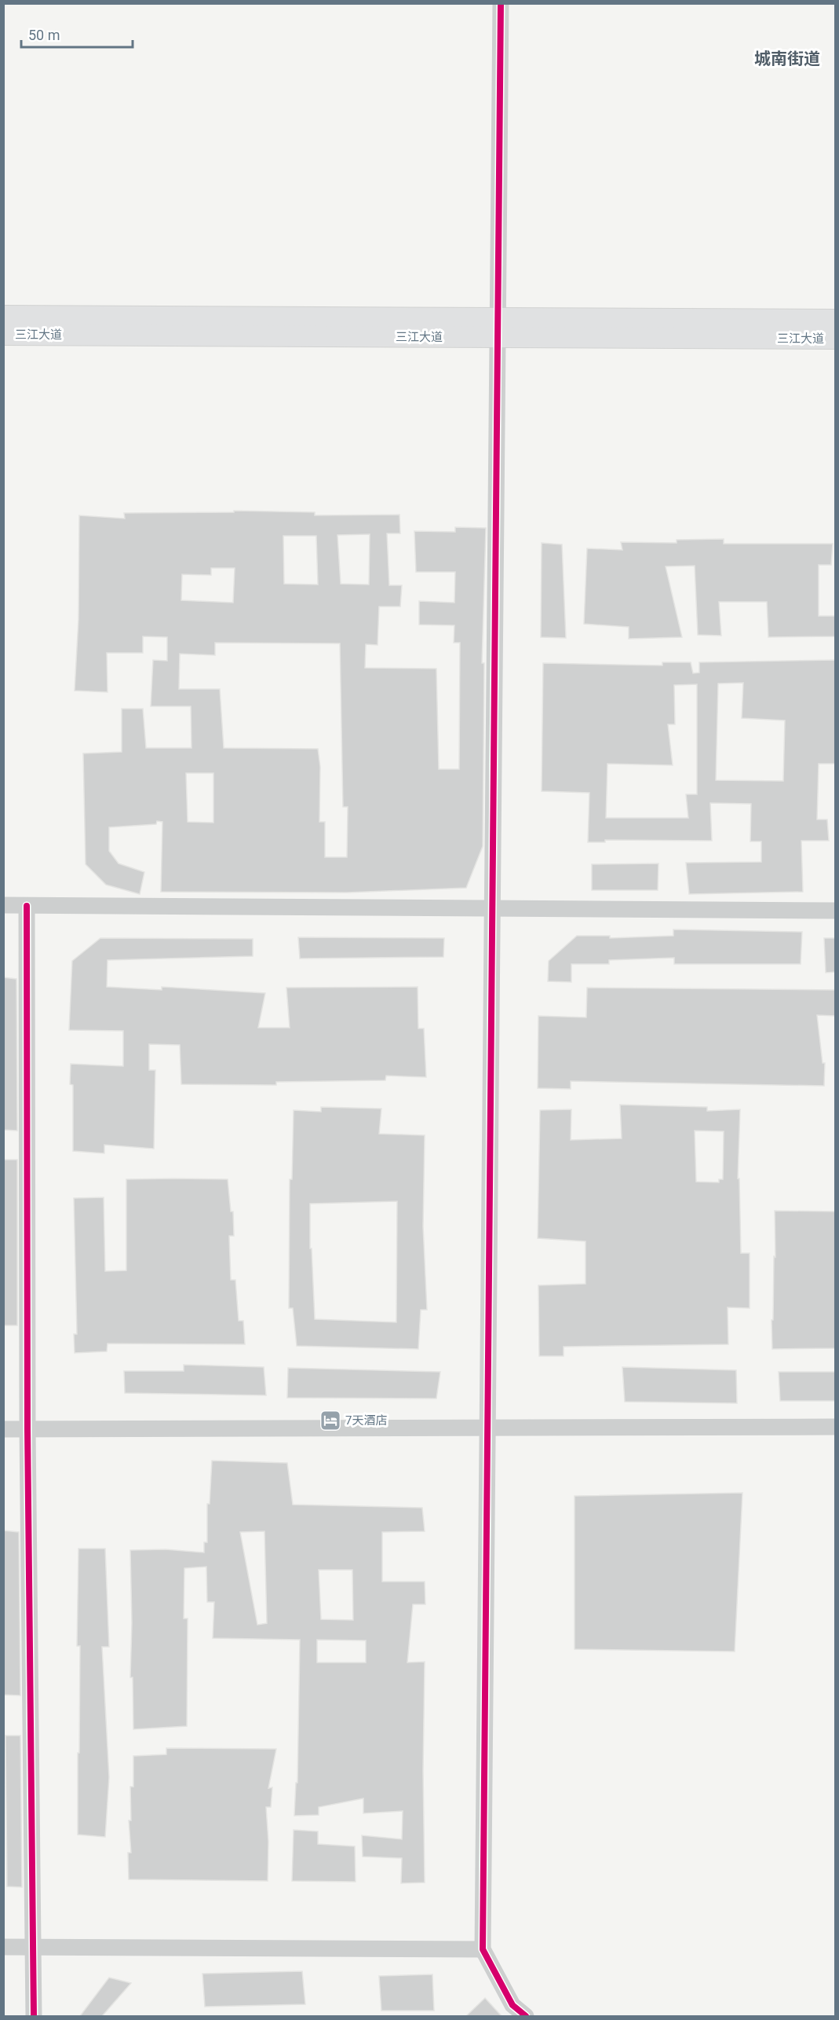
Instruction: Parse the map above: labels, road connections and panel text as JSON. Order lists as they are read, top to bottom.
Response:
{
  "streets": {
    "main road": ["三江大道"]
  },
  "districts": ["城南街道"],
  "places": {
    "hotel": ["7天酒店"]
  },
  "scale_bar": "50 m"
}
